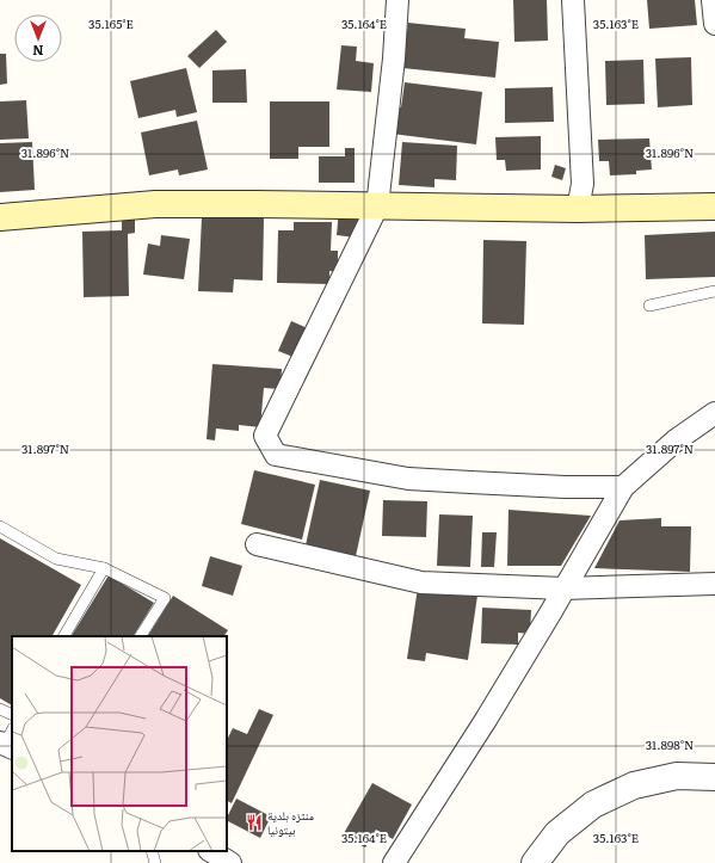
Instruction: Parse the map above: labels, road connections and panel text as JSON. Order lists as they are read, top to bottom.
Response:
{
  "places": {
    "restaurant": ["منتزه بلدية بيتونيا"]
  },
  "north": "bottom",
  "coordinates": [
    "35.165°E",
    "35.164°E",
    "35.163°E",
    "31.896°N",
    "31.897°N",
    "31.898°N"
  ]
}
